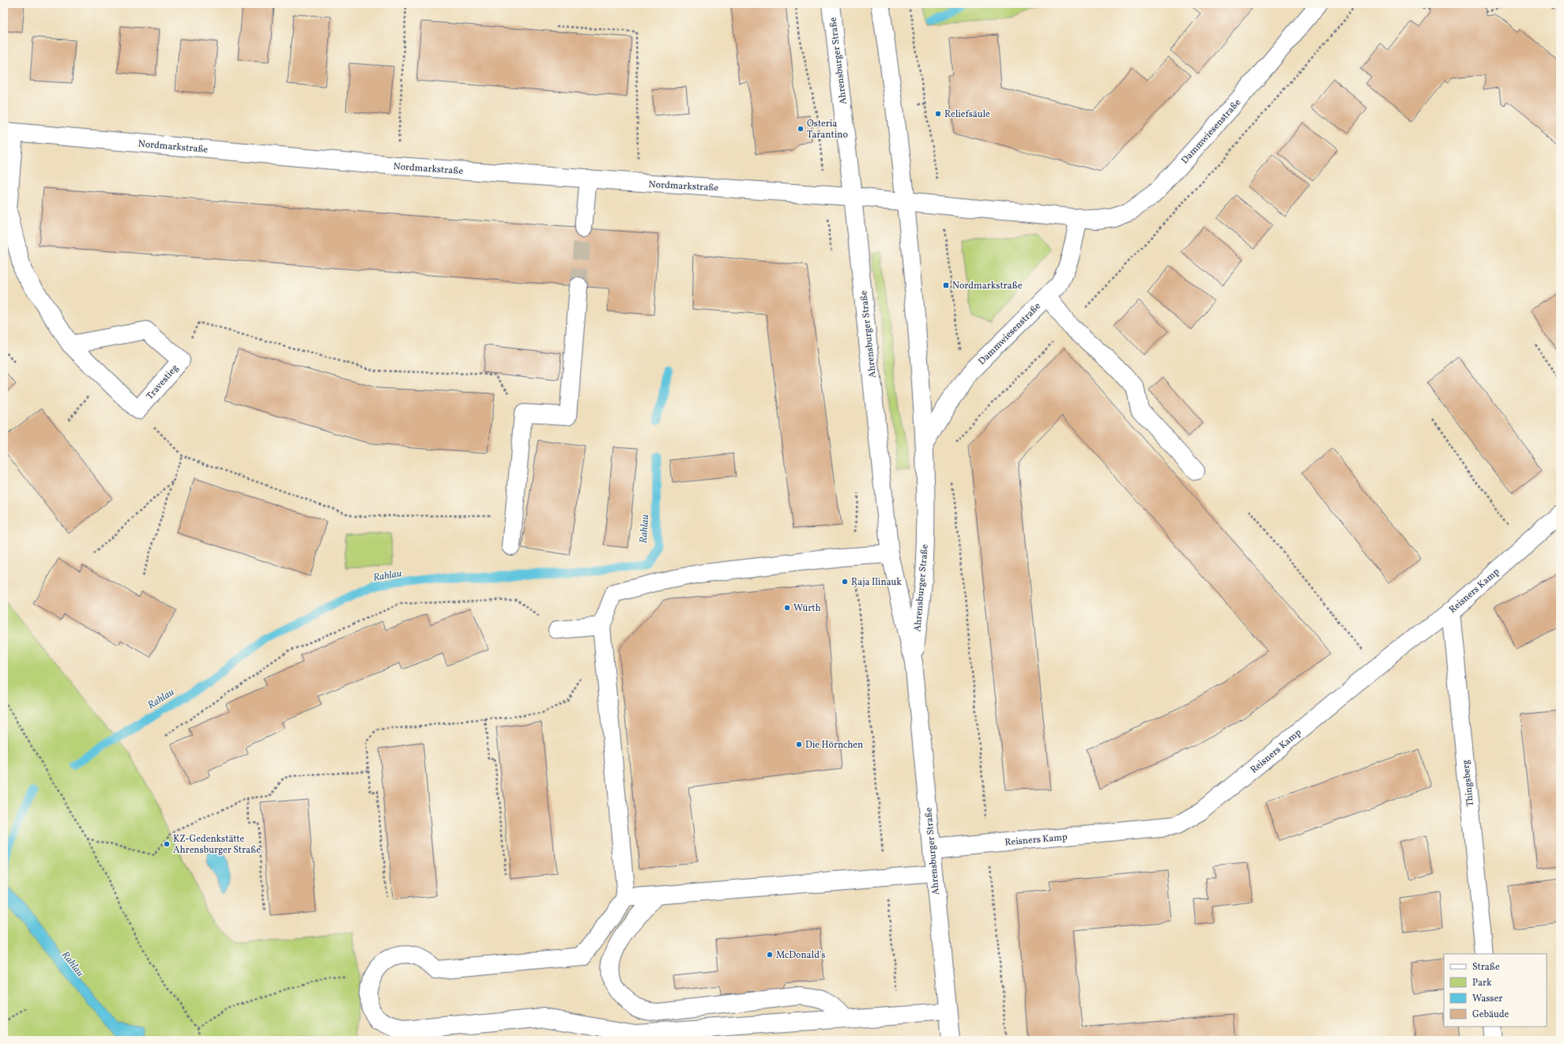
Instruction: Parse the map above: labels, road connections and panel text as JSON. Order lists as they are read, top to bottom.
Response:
{
  "streets": {
    "street": [
      "Ahrensburger Straße",
      "Dammwiesenstraße",
      "Nordmarkstraße",
      "Travestieg",
      "Reisners Kamp",
      "Thingsberg"
    ]
  },
  "crossings": [
    ["Ahrensburger Straße", "Dammwiesenstraße"],
    ["Ahrensburger Straße", "Nordmarkstraße"],
    ["Ahrensburger Straße", "Reisners Kamp"],
    ["Dammwiesenstraße", "Nordmarkstraße"],
    ["Reisners Kamp", "Thingsberg"]
  ],
  "water": ["Rahlau"],
  "places": {
    "other": [
      "Reliefsäule",
      "Osteria Tarantino",
      "Raja Ilinauk",
      "Würth",
      "Die Hörnchen",
      "KZ-Gedenkstätte Ahrensburger Straße",
      "McDonald's"
    ],
    "transit": ["Nordmarkstraße"]
  },
  "legend": [
    "Straße",
    "Park",
    "Wasser",
    "Gebäude"
  ]
}
